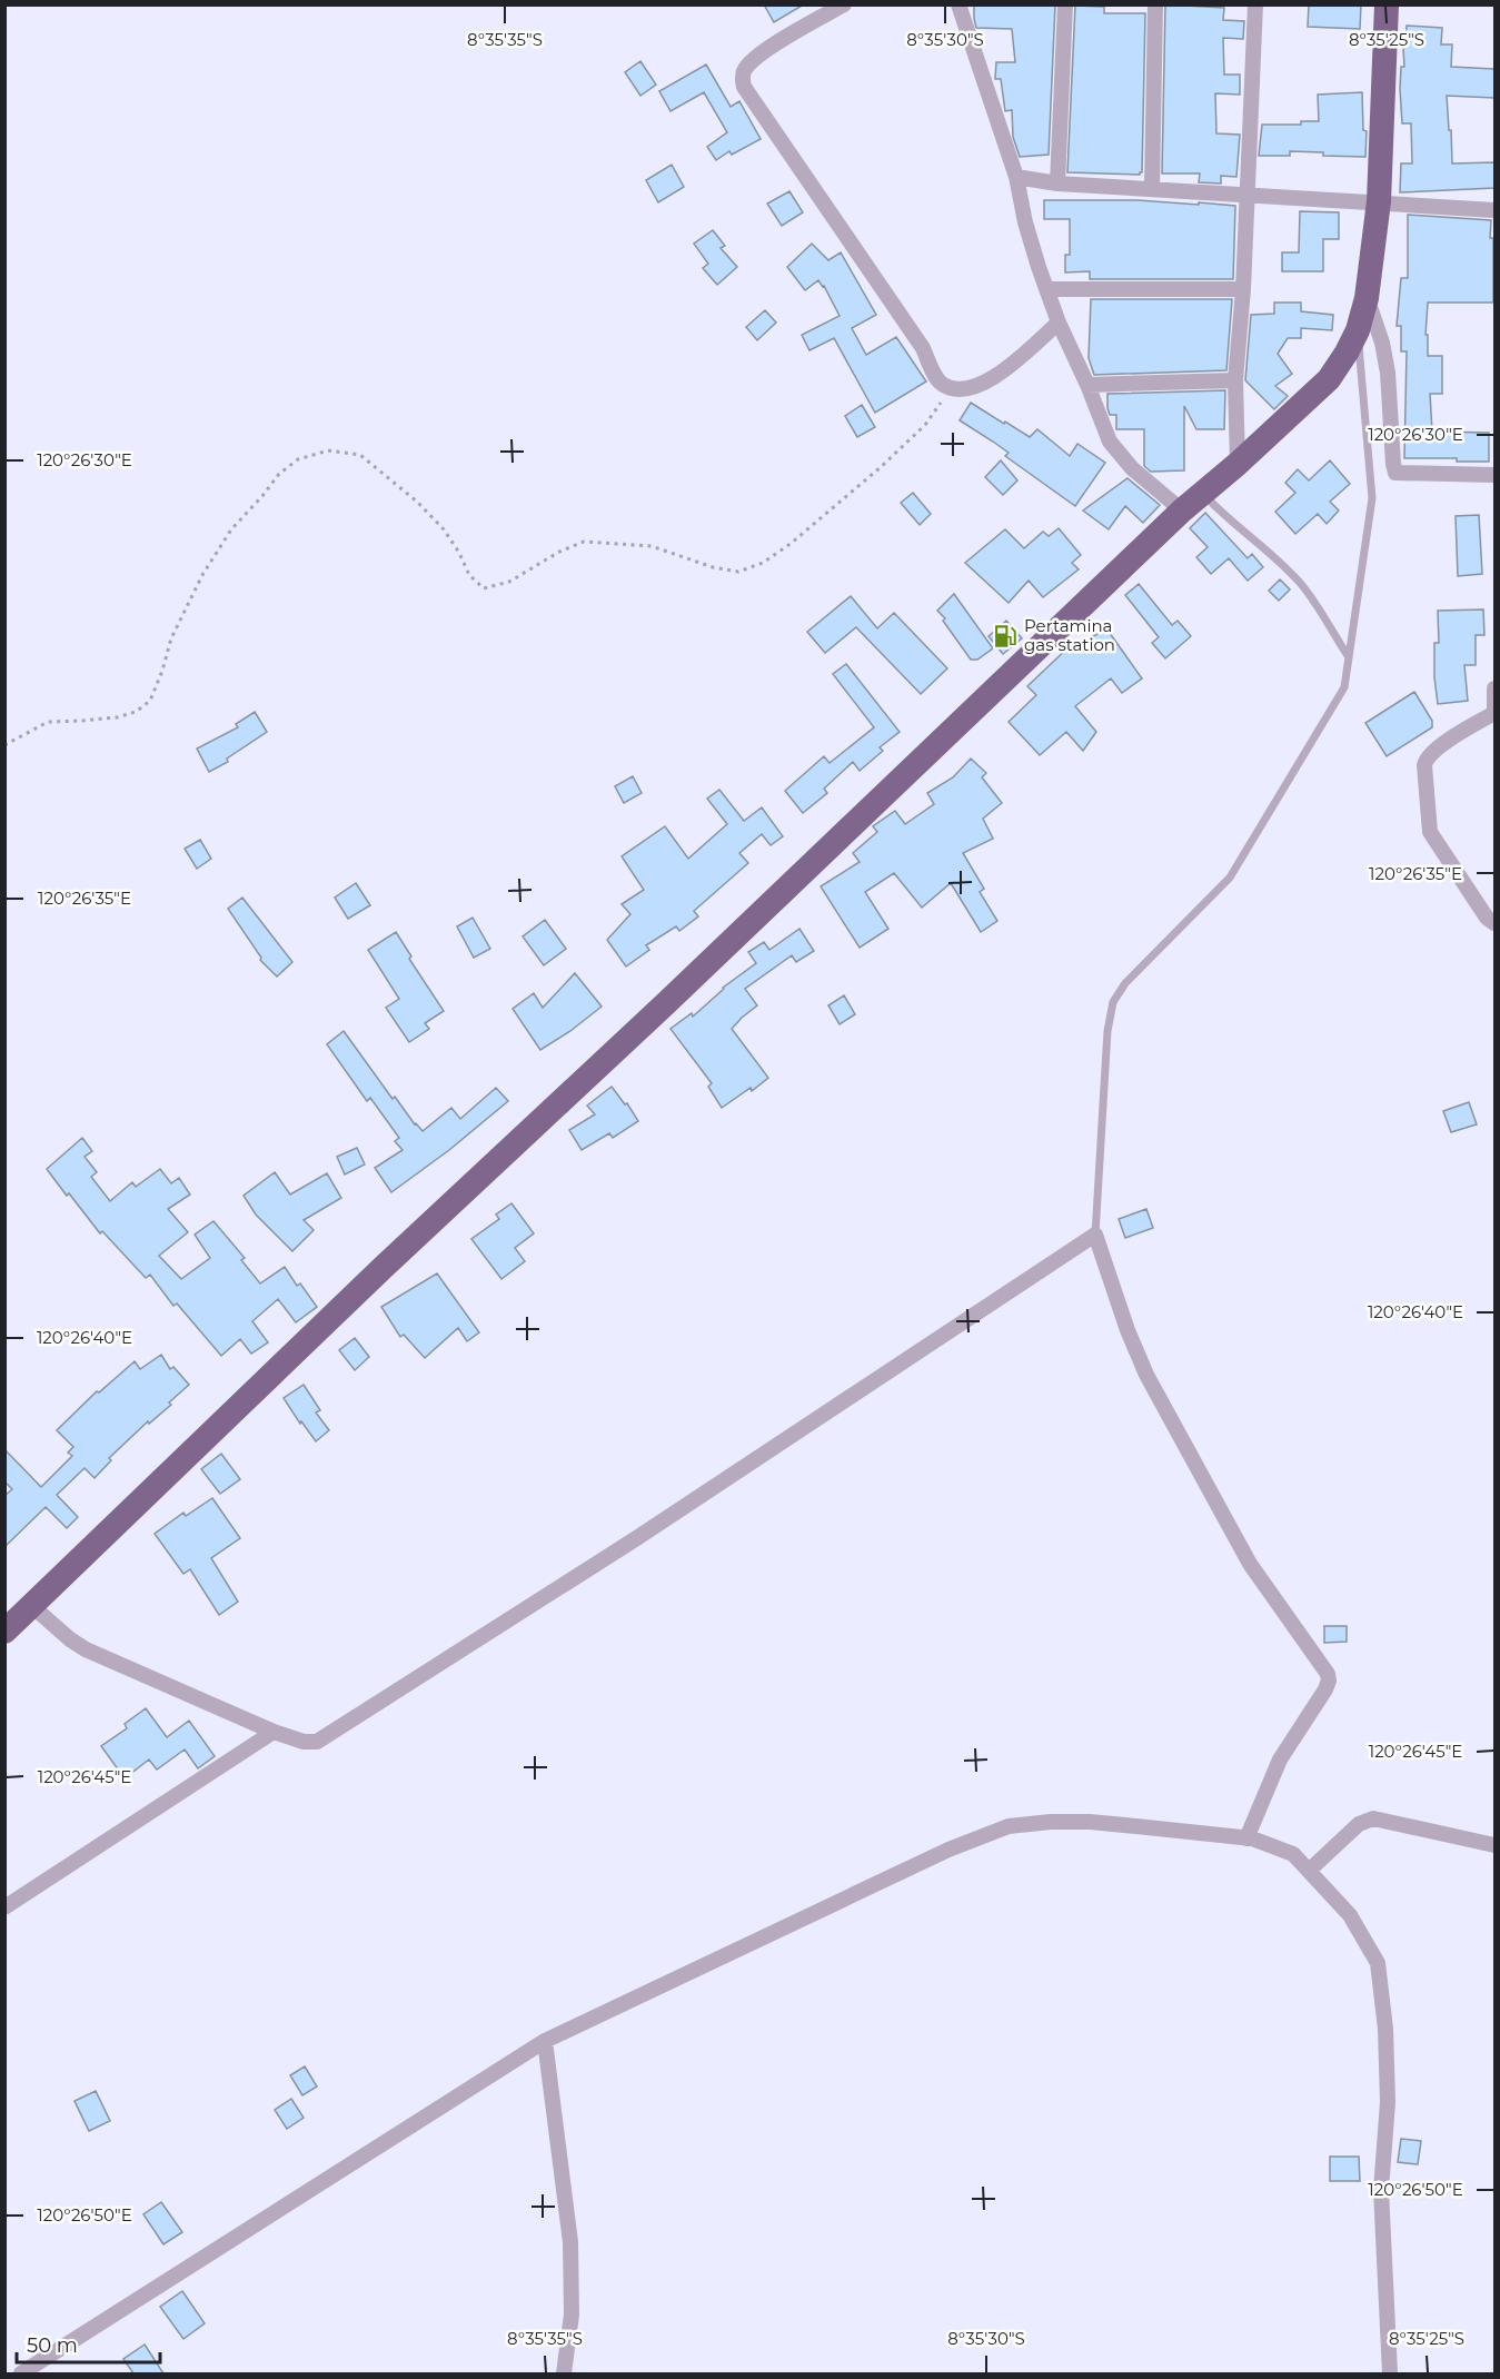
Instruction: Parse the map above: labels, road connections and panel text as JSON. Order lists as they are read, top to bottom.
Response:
{
  "places": {
    "fuel station": ["Pertamina gas station"]
  },
  "scale_bar": "50 m",
  "coordinates": [
    "8°35'35\"S",
    "8°35'30\"S",
    "8°35'25\"S",
    "120°26'30\"E",
    "120°26'35\"E",
    "120°26'40\"E",
    "120°26'45\"E",
    "120°26'50\"E"
  ]
}
